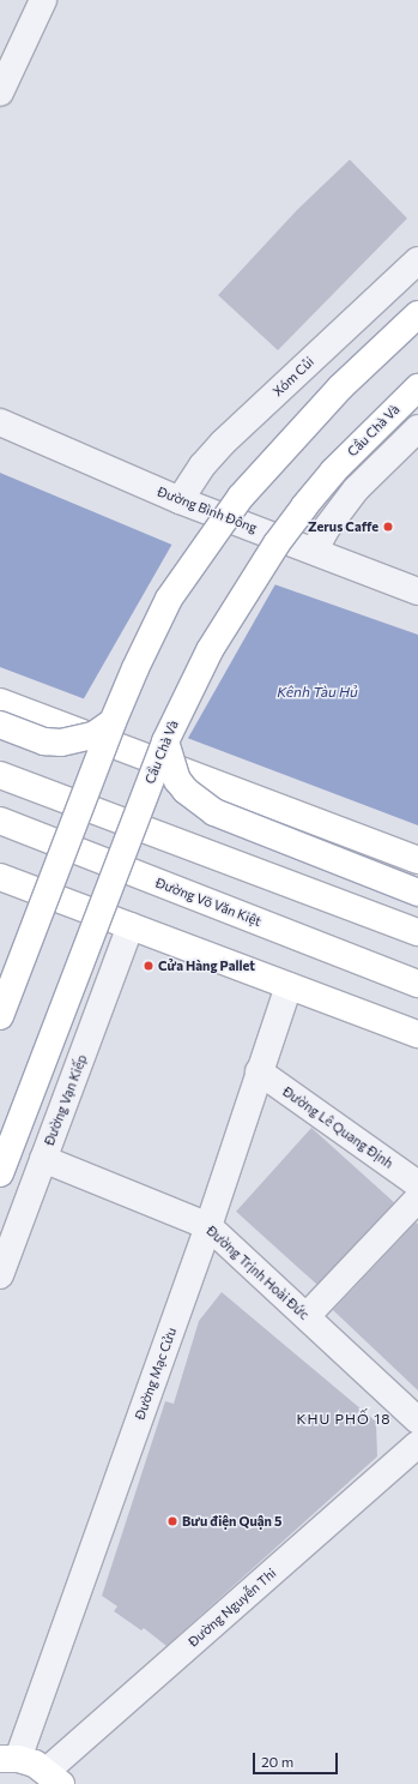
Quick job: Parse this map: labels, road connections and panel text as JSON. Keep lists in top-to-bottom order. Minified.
{"streets":{"main road":["Cầu Chà Và","Đường Võ Văn Kiệt"],"street":["Xóm Củi","Đường Bình Đông","Đường Vạn Kiếp","Đường Lê Quang Định","Đường Trịnh Hoài Đức","Đường Mạc Cửu","Đường Nguyễn Thi"]},"crossings":[["Xóm Củi","Đường Bình Đông"],["Đường Vạn Kiếp","Đường Trịnh Hoài Đức"],["Đường Lê Quang Định","Đường Mạc Cửu"],["Đường Trịnh Hoài Đức","Đường Mạc Cửu"]],"districts":["KHU PHỐ 18"],"water":["Kênh Tàu Hủ"],"places":["Zerus Caffe","Cửa Hàng Pallet","Bưu điện Quận 5"],"scale_bar":"20 m"}
